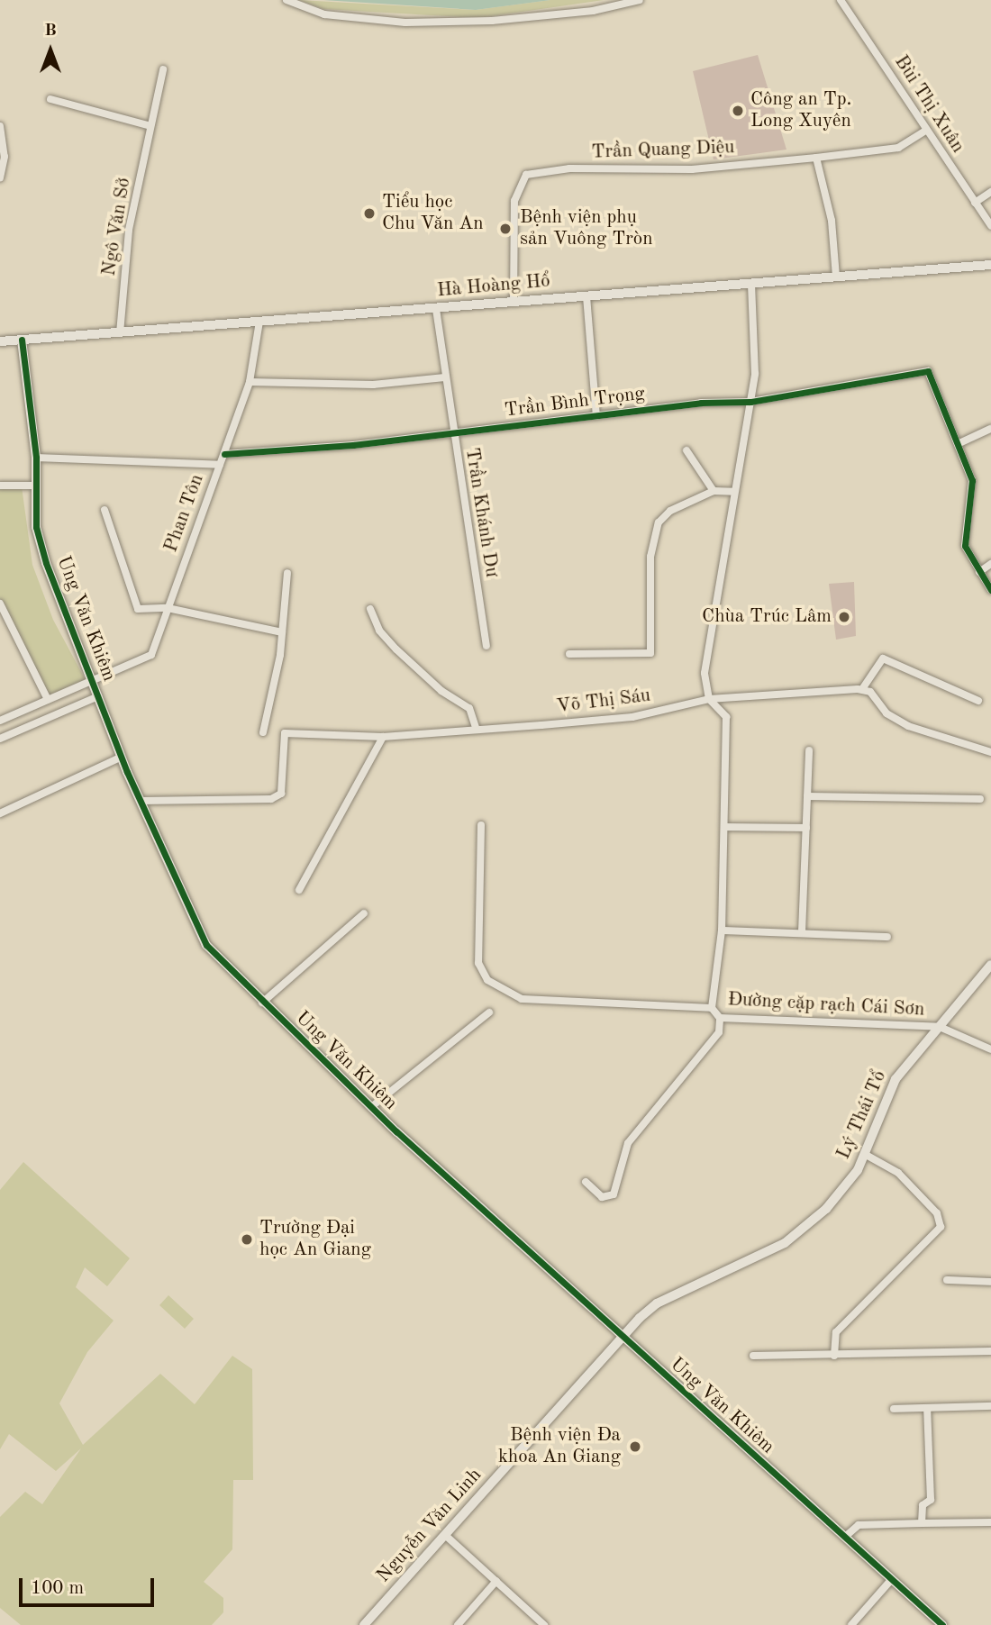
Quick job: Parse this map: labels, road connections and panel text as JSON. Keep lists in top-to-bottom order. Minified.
{"streets":{"main road":["Hà Hoàng Hổ"],"street":["Bùi Thị Xuân","Trần Quang Diệu","Ngô Văn Sở","Trần Bình Trọng","Trần Khánh Dư","Phan Tôn","Ung Văn Khiêm","Võ Thị Sáu","Đường cặp rạch Cái Sơn","Lý Thái Tổ","Nguyễn Văn Linh"]},"crossings":[["Bùi Thị Xuân","Trần Quang Diệu"],["Trần Quang Diệu","Hà Hoàng Hổ"],["Ngô Văn Sở","Hà Hoàng Hổ"],["Hà Hoàng Hổ","Trần Khánh Dư"],["Hà Hoàng Hổ","Phan Tôn"],["Hà Hoàng Hổ","Ung Văn Khiêm"],["Trần Bình Trọng","Trần Khánh Dư"],["Trần Bình Trọng","Phan Tôn"],["Phan Tôn","Ung Văn Khiêm"],["Ung Văn Khiêm","Võ Thị Sáu"],["Ung Văn Khiêm","Lý Thái Tổ"],["Ung Văn Khiêm","Nguyễn Văn Linh"],["Võ Thị Sáu","Đường cặp rạch Cái Sơn"],["Đường cặp rạch Cái Sơn","Lý Thái Tổ"],["Lý Thái Tổ","Nguyễn Văn Linh"]],"places":["Công an Tp. Long Xuyên","Tiểu học Chu Văn An","Bệnh viện phụ sản Vuông Tròn","Chùa Trúc Lâm","Trường Đại học An Giang","Bệnh viện Đa khoa An Giang"],"scale_bar":"100 m","north":"top"}
